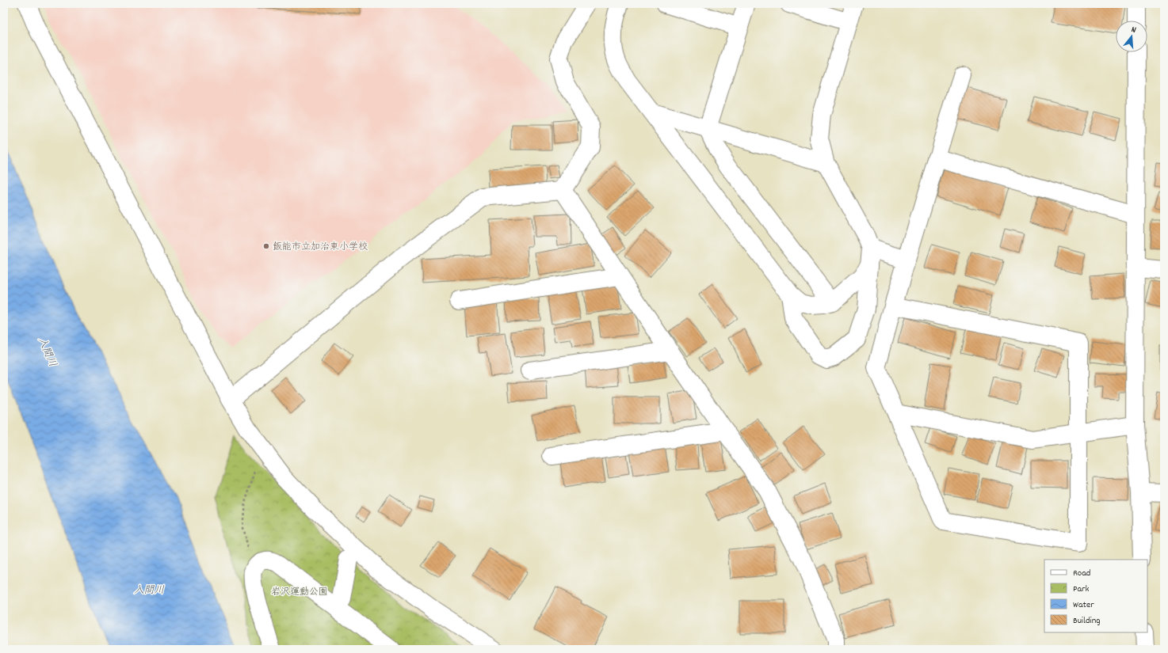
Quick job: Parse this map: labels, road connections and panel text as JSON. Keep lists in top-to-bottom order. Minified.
{"water":["入間川"],"parks":["岩沢運動公園"],"places":["飯能市立加治東小学校"],"legend":["Road","Park","Water","Building"],"north":"top"}
